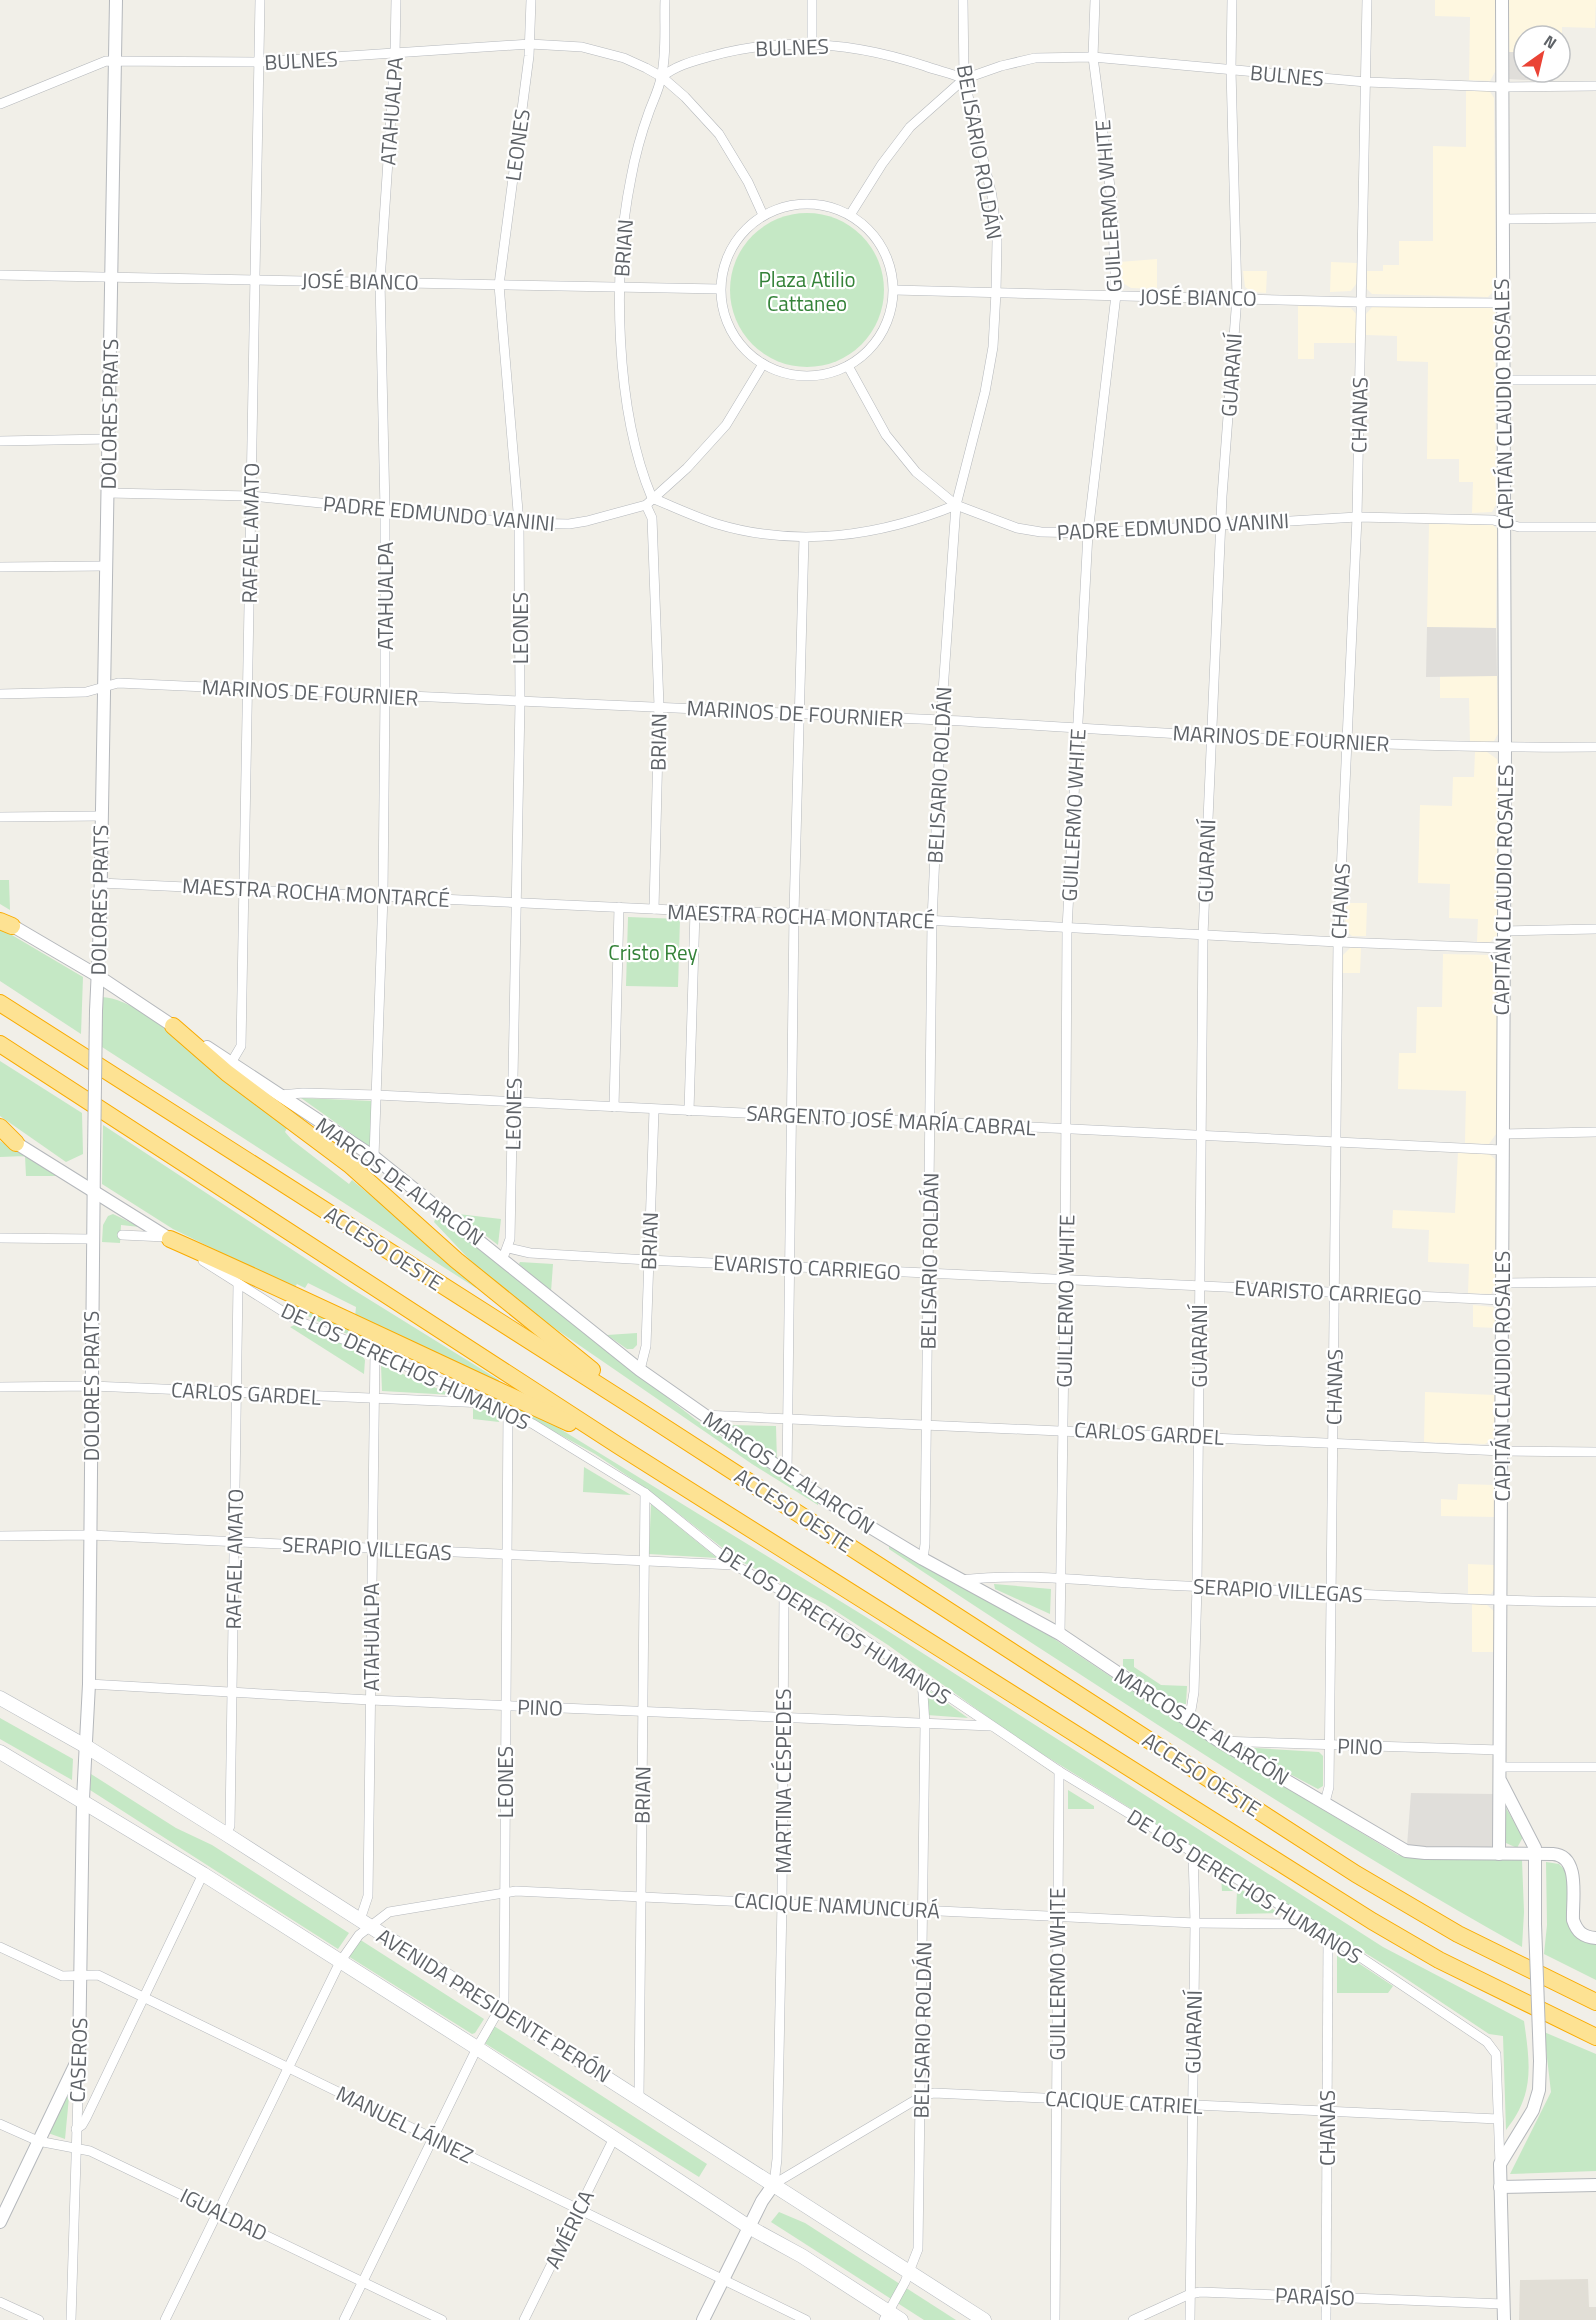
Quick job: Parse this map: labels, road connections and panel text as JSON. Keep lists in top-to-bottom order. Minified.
{"streets":{"highway":["ACCESO OESTE"],"main road":["AVENIDA PRESIDENTE PERÓN"],"street":["BULNES","ATAHUALPA","LEONES","BELISARIO ROLDÁN","GUILLERMO WHITE","BRIAN","JOSÉ BIANCO","GUARANÍ","CAPITÁN CLAUDIO ROSALES","DOLORES PRATS","CHANAS","PADRE EDMUNDO VANINI","RAFAEL AMATO","MARINOS DE FOURNIER","MAESTRA ROCHA MONTARCÉ","SARGENTO JOSÉ MARÍA CABRAL","MARCOS DE ALARCÓN","EVARISTO CARRIEGO","DE LOS DERECHOS HUMANOS","CARLOS GARDEL","SERAPIO VILLEGAS","PINO","MARTINA CÉSPEDES","CACIQUE NAMUNCURÁ","CASEROS","CACIQUE CATRIEL","MANUEL LÁINEZ","IGUALDAD","AMÉRICA","PARAÍSO"]},"crossings":[["BULNES","ATAHUALPA"],["BULNES","LEONES"],["BULNES","BELISARIO ROLDÁN"],["BULNES","GUILLERMO WHITE"],["BULNES","BRIAN"],["BULNES","GUARANÍ"],["BULNES","CAPITÁN CLAUDIO ROSALES"],["BULNES","DOLORES PRATS"],["BULNES","CHANAS"],["BULNES","RAFAEL AMATO"],["ATAHUALPA","JOSÉ BIANCO"],["ATAHUALPA","PADRE EDMUNDO VANINI"],["ATAHUALPA","MARINOS DE FOURNIER"],["ATAHUALPA","MAESTRA ROCHA MONTARCÉ"],["ATAHUALPA","SARGENTO JOSÉ MARÍA CABRAL"],["ATAHUALPA","MARCOS DE ALARCÓN"],["ATAHUALPA","DE LOS DERECHOS HUMANOS"],["ATAHUALPA","CARLOS GARDEL"],["ATAHUALPA","SERAPIO VILLEGAS"],["ATAHUALPA","PINO"],["ATAHUALPA","CACIQUE NAMUNCURÁ"],["ATAHUALPA","AVENIDA PRESIDENTE PERÓN"],["LEONES","JOSÉ BIANCO"],["LEONES","PADRE EDMUNDO VANINI"],["LEONES","MARINOS DE FOURNIER"],["LEONES","MAESTRA ROCHA MONTARCÉ"],["LEONES","SARGENTO JOSÉ MARÍA CABRAL"],["LEONES","MARCOS DE ALARCÓN"],["LEONES","EVARISTO CARRIEGO"],["LEONES","DE LOS DERECHOS HUMANOS"],["LEONES","SERAPIO VILLEGAS"],["LEONES","PINO"],["LEONES","CACIQUE NAMUNCURÁ"],["LEONES","AVENIDA PRESIDENTE PERÓN"],["BELISARIO ROLDÁN","JOSÉ BIANCO"],["BELISARIO ROLDÁN","PADRE EDMUNDO VANINI"],["BELISARIO ROLDÁN","MARINOS DE FOURNIER"],["BELISARIO ROLDÁN","MAESTRA ROCHA MONTARCÉ"],["BELISARIO ROLDÁN","SARGENTO JOSÉ MARÍA CABRAL"],["BELISARIO ROLDÁN","MARCOS DE ALARCÓN"],["BELISARIO ROLDÁN","EVARISTO CARRIEGO"],["BELISARIO ROLDÁN","DE LOS DERECHOS HUMANOS"],["BELISARIO ROLDÁN","CARLOS GARDEL"],["BELISARIO ROLDÁN","PINO"],["BELISARIO ROLDÁN","CACIQUE NAMUNCURÁ"],["BELISARIO ROLDÁN","AVENIDA PRESIDENTE PERÓN"],["BELISARIO ROLDÁN","CACIQUE CATRIEL"],["GUILLERMO WHITE","JOSÉ BIANCO"],["GUILLERMO WHITE","PADRE EDMUNDO VANINI"],["GUILLERMO WHITE","MARINOS DE FOURNIER"],["GUILLERMO WHITE","MAESTRA ROCHA MONTARCÉ"],["GUILLERMO WHITE","SARGENTO JOSÉ MARÍA CABRAL"],["GUILLERMO WHITE","MARCOS DE ALARCÓN"],["GUILLERMO WHITE","EVARISTO CARRIEGO"],["GUILLERMO WHITE","DE LOS DERECHOS HUMANOS"],["GUILLERMO WHITE","CARLOS GARDEL"],["GUILLERMO WHITE","SERAPIO VILLEGAS"],["GUILLERMO WHITE","CACIQUE NAMUNCURÁ"],["GUILLERMO WHITE","CACIQUE CATRIEL"],["BRIAN","JOSÉ BIANCO"],["BRIAN","PADRE EDMUNDO VANINI"],["BRIAN","MARINOS DE FOURNIER"],["BRIAN","MAESTRA ROCHA MONTARCÉ"],["BRIAN","SARGENTO JOSÉ MARÍA CABRAL"],["BRIAN","MARCOS DE ALARCÓN"],["BRIAN","EVARISTO CARRIEGO"],["BRIAN","DE LOS DERECHOS HUMANOS"],["BRIAN","SERAPIO VILLEGAS"],["BRIAN","PINO"],["BRIAN","CACIQUE NAMUNCURÁ"],["BRIAN","AVENIDA PRESIDENTE PERÓN"],["JOSÉ BIANCO","GUARANÍ"],["JOSÉ BIANCO","CAPITÁN CLAUDIO ROSALES"],["JOSÉ BIANCO","DOLORES PRATS"],["JOSÉ BIANCO","CHANAS"],["JOSÉ BIANCO","PADRE EDMUNDO VANINI"],["JOSÉ BIANCO","RAFAEL AMATO"],["GUARANÍ","PADRE EDMUNDO VANINI"],["GUARANÍ","MARINOS DE FOURNIER"],["GUARANÍ","MAESTRA ROCHA MONTARCÉ"],["GUARANÍ","SARGENTO JOSÉ MARÍA CABRAL"],["GUARANÍ","MARCOS DE ALARCÓN"],["GUARANÍ","EVARISTO CARRIEGO"],["GUARANÍ","DE LOS DERECHOS HUMANOS"],["GUARANÍ","CARLOS GARDEL"],["GUARANÍ","SERAPIO VILLEGAS"],["GUARANÍ","CACIQUE NAMUNCURÁ"],["GUARANÍ","CACIQUE CATRIEL"],["GUARANÍ","PARAÍSO"],["CAPITÁN CLAUDIO ROSALES","PADRE EDMUNDO VANINI"],["CAPITÁN CLAUDIO ROSALES","MARINOS DE FOURNIER"],["CAPITÁN CLAUDIO ROSALES","MAESTRA ROCHA MONTARCÉ"],["CAPITÁN CLAUDIO ROSALES","SARGENTO JOSÉ MARÍA CABRAL"],["CAPITÁN CLAUDIO ROSALES","MARCOS DE ALARCÓN"],["CAPITÁN CLAUDIO ROSALES","EVARISTO CARRIEGO"],["CAPITÁN CLAUDIO ROSALES","CARLOS GARDEL"],["CAPITÁN CLAUDIO ROSALES","SERAPIO VILLEGAS"],["CAPITÁN CLAUDIO ROSALES","PINO"],["DOLORES PRATS","PADRE EDMUNDO VANINI"],["DOLORES PRATS","MARINOS DE FOURNIER"],["DOLORES PRATS","MAESTRA ROCHA MONTARCÉ"],["DOLORES PRATS","MARCOS DE ALARCÓN"],["DOLORES PRATS","DE LOS DERECHOS HUMANOS"],["DOLORES PRATS","CARLOS GARDEL"],["DOLORES PRATS","SERAPIO VILLEGAS"],["DOLORES PRATS","PINO"],["DOLORES PRATS","AVENIDA PRESIDENTE PERÓN"],["DOLORES PRATS","CASEROS"],["CHANAS","PADRE EDMUNDO VANINI"],["CHANAS","MARINOS DE FOURNIER"],["CHANAS","MAESTRA ROCHA MONTARCÉ"],["CHANAS","SARGENTO JOSÉ MARÍA CABRAL"],["CHANAS","MARCOS DE ALARCÓN"],["CHANAS","EVARISTO CARRIEGO"],["CHANAS","DE LOS DERECHOS HUMANOS"],["CHANAS","CARLOS GARDEL"],["CHANAS","SERAPIO VILLEGAS"],["CHANAS","PINO"],["CHANAS","CACIQUE CATRIEL"],["CHANAS","PARAÍSO"],["PADRE EDMUNDO VANINI","RAFAEL AMATO"],["RAFAEL AMATO","MARINOS DE FOURNIER"],["RAFAEL AMATO","MAESTRA ROCHA MONTARCÉ"],["RAFAEL AMATO","MARCOS DE ALARCÓN"],["RAFAEL AMATO","DE LOS DERECHOS HUMANOS"],["RAFAEL AMATO","CARLOS GARDEL"],["RAFAEL AMATO","SERAPIO VILLEGAS"],["RAFAEL AMATO","PINO"],["RAFAEL AMATO","AVENIDA PRESIDENTE PERÓN"],["SARGENTO JOSÉ MARÍA CABRAL","MARCOS DE ALARCÓN"],["MARCOS DE ALARCÓN","EVARISTO CARRIEGO"],["MARCOS DE ALARCÓN","CARLOS GARDEL"],["MARCOS DE ALARCÓN","SERAPIO VILLEGAS"],["MARCOS DE ALARCÓN","PINO"],["DE LOS DERECHOS HUMANOS","CARLOS GARDEL"],["DE LOS DERECHOS HUMANOS","SERAPIO VILLEGAS"],["DE LOS DERECHOS HUMANOS","PINO"],["DE LOS DERECHOS HUMANOS","MARTINA CÉSPEDES"],["DE LOS DERECHOS HUMANOS","CACIQUE NAMUNCURÁ"],["DE LOS DERECHOS HUMANOS","CACIQUE CATRIEL"],["PINO","MARTINA CÉSPEDES"],["MARTINA CÉSPEDES","CACIQUE NAMUNCURÁ"],["MARTINA CÉSPEDES","AVENIDA PRESIDENTE PERÓN"],["MARTINA CÉSPEDES","CACIQUE CATRIEL"],["CACIQUE NAMUNCURÁ","AVENIDA PRESIDENTE PERÓN"],["AVENIDA PRESIDENTE PERÓN","CACIQUE CATRIEL"],["CASEROS","MANUEL LÁINEZ"],["CASEROS","IGUALDAD"],["MANUEL LÁINEZ","AMÉRICA"]],"parks":["Plaza Atilio Cattaneo","Cristo Rey"],"north":"top right"}
